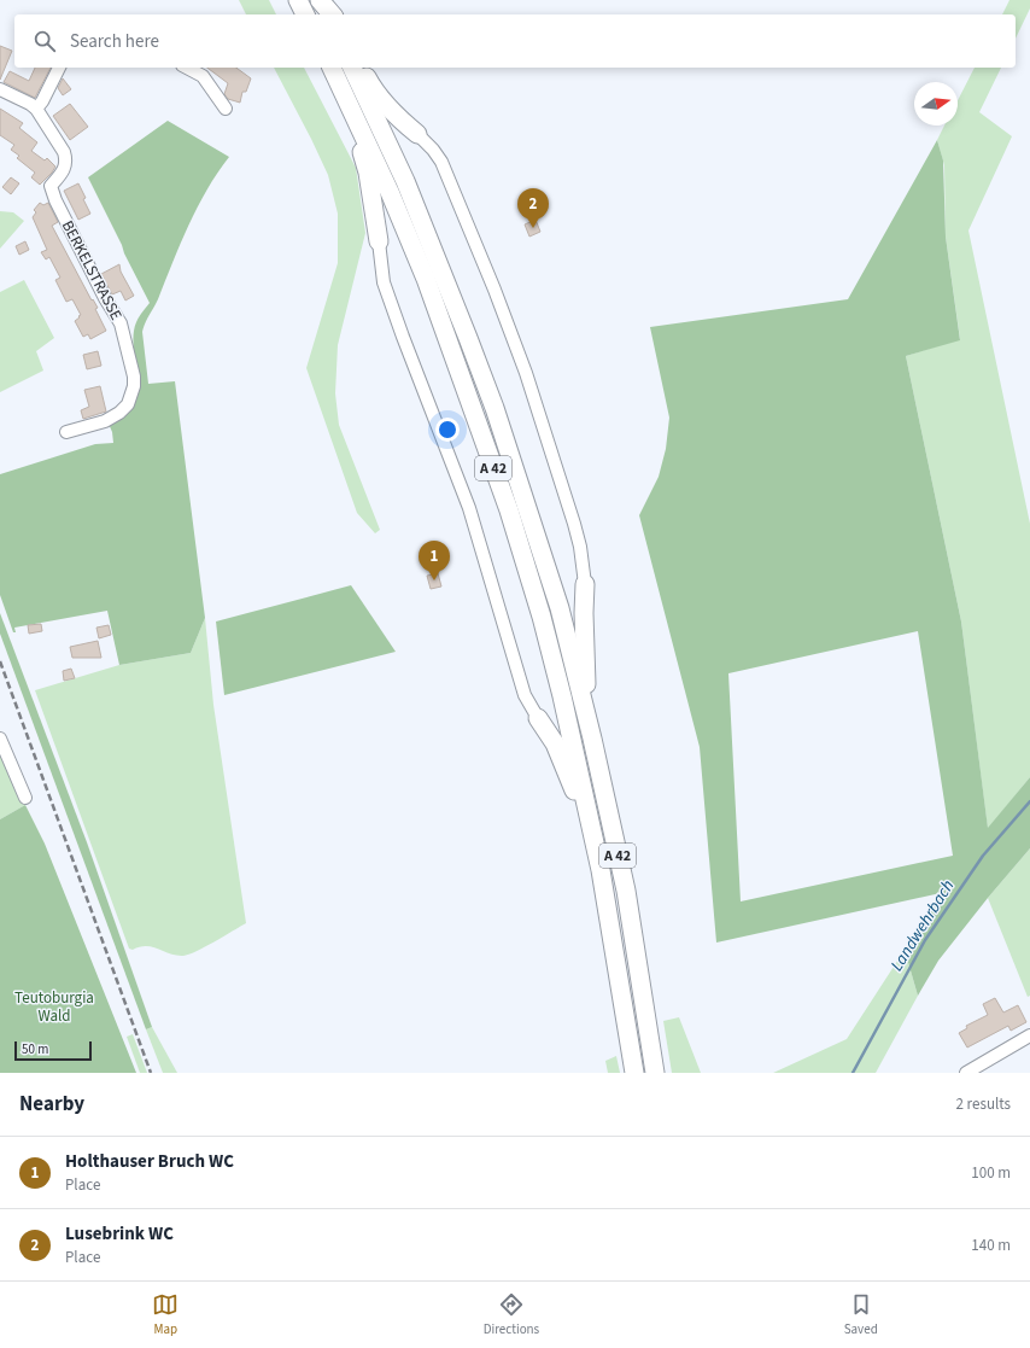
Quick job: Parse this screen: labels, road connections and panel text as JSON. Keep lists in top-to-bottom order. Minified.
{"streets":{"highway":["A 42"],"street":["BERKELSTRASSE"]},"water":["Landwehrbach"],"parks":["Teutoburgia Wald"],"scale_bar":"50 m","north":"right","page":{"search":"Search here","pins":["2","1"],"scale":"50 m","heading":["Nearby","2 results"],"list":[{"mark":"1","name":"Holthauser Bruch WC","note":"Place","value":"100 m"},{"mark":"2","name":"Lusebrink WC","note":"Place","value":"140 m"}],"nav":["Map","Directions","Saved"]}}
